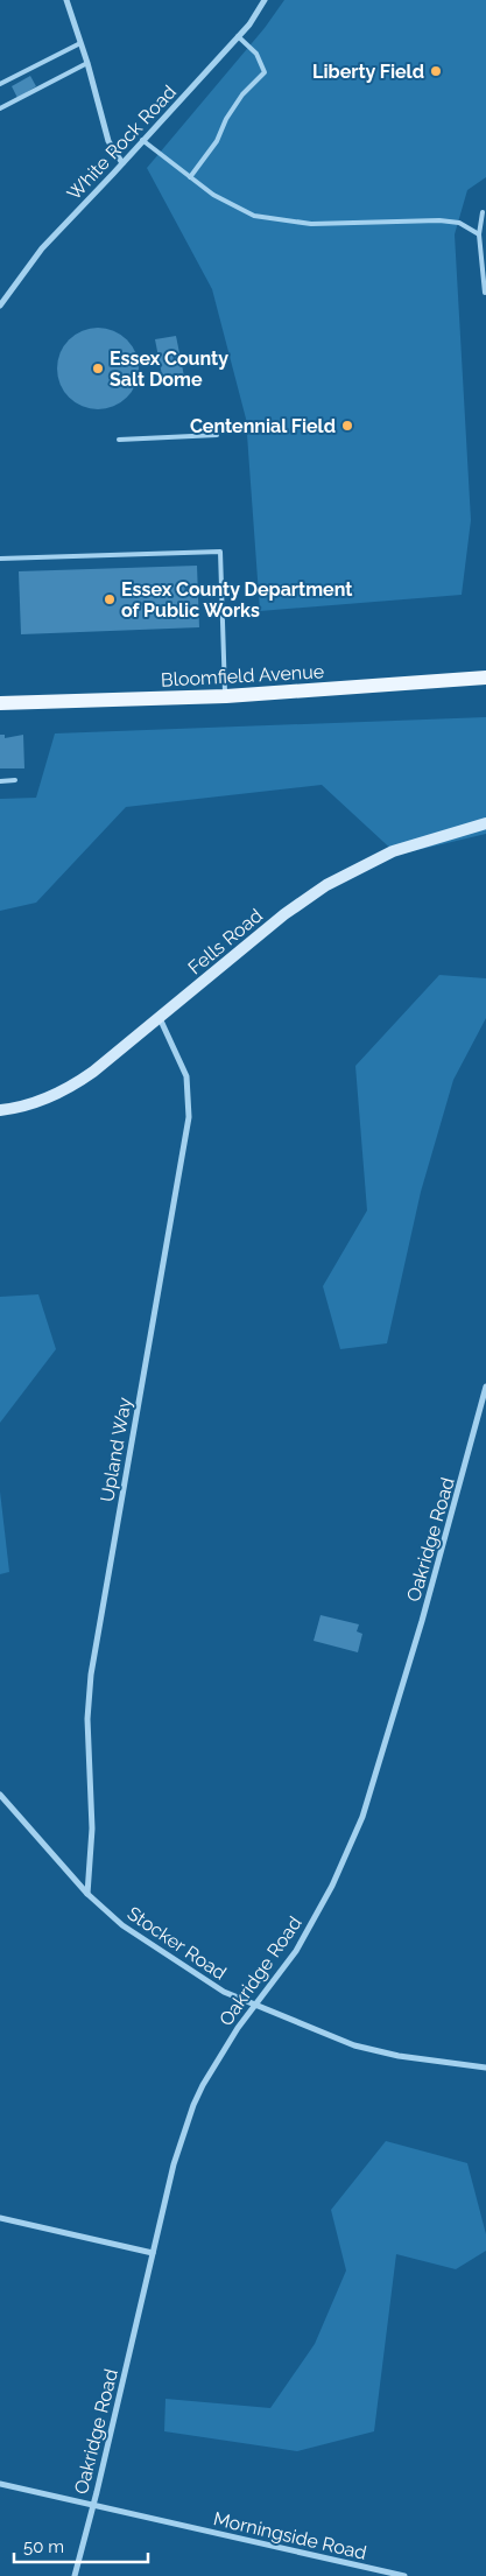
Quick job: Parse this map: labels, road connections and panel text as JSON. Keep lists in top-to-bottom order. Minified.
{"streets":{"main road":["Bloomfield Avenue"],"street":["White Rock Road","Fells Road","Upland Way","Oakridge Road","Stocker Road","Morningside Road"]},"crossings":[["Fells Road","Upland Way"],["Upland Way","Stocker Road"],["Oakridge Road","Stocker Road"],["Oakridge Road","Morningside Road"]],"places":["Liberty Field","Essex County Salt Dome","Centennial Field","Essex County Department of Public Works"],"scale_bar":"50 m"}
